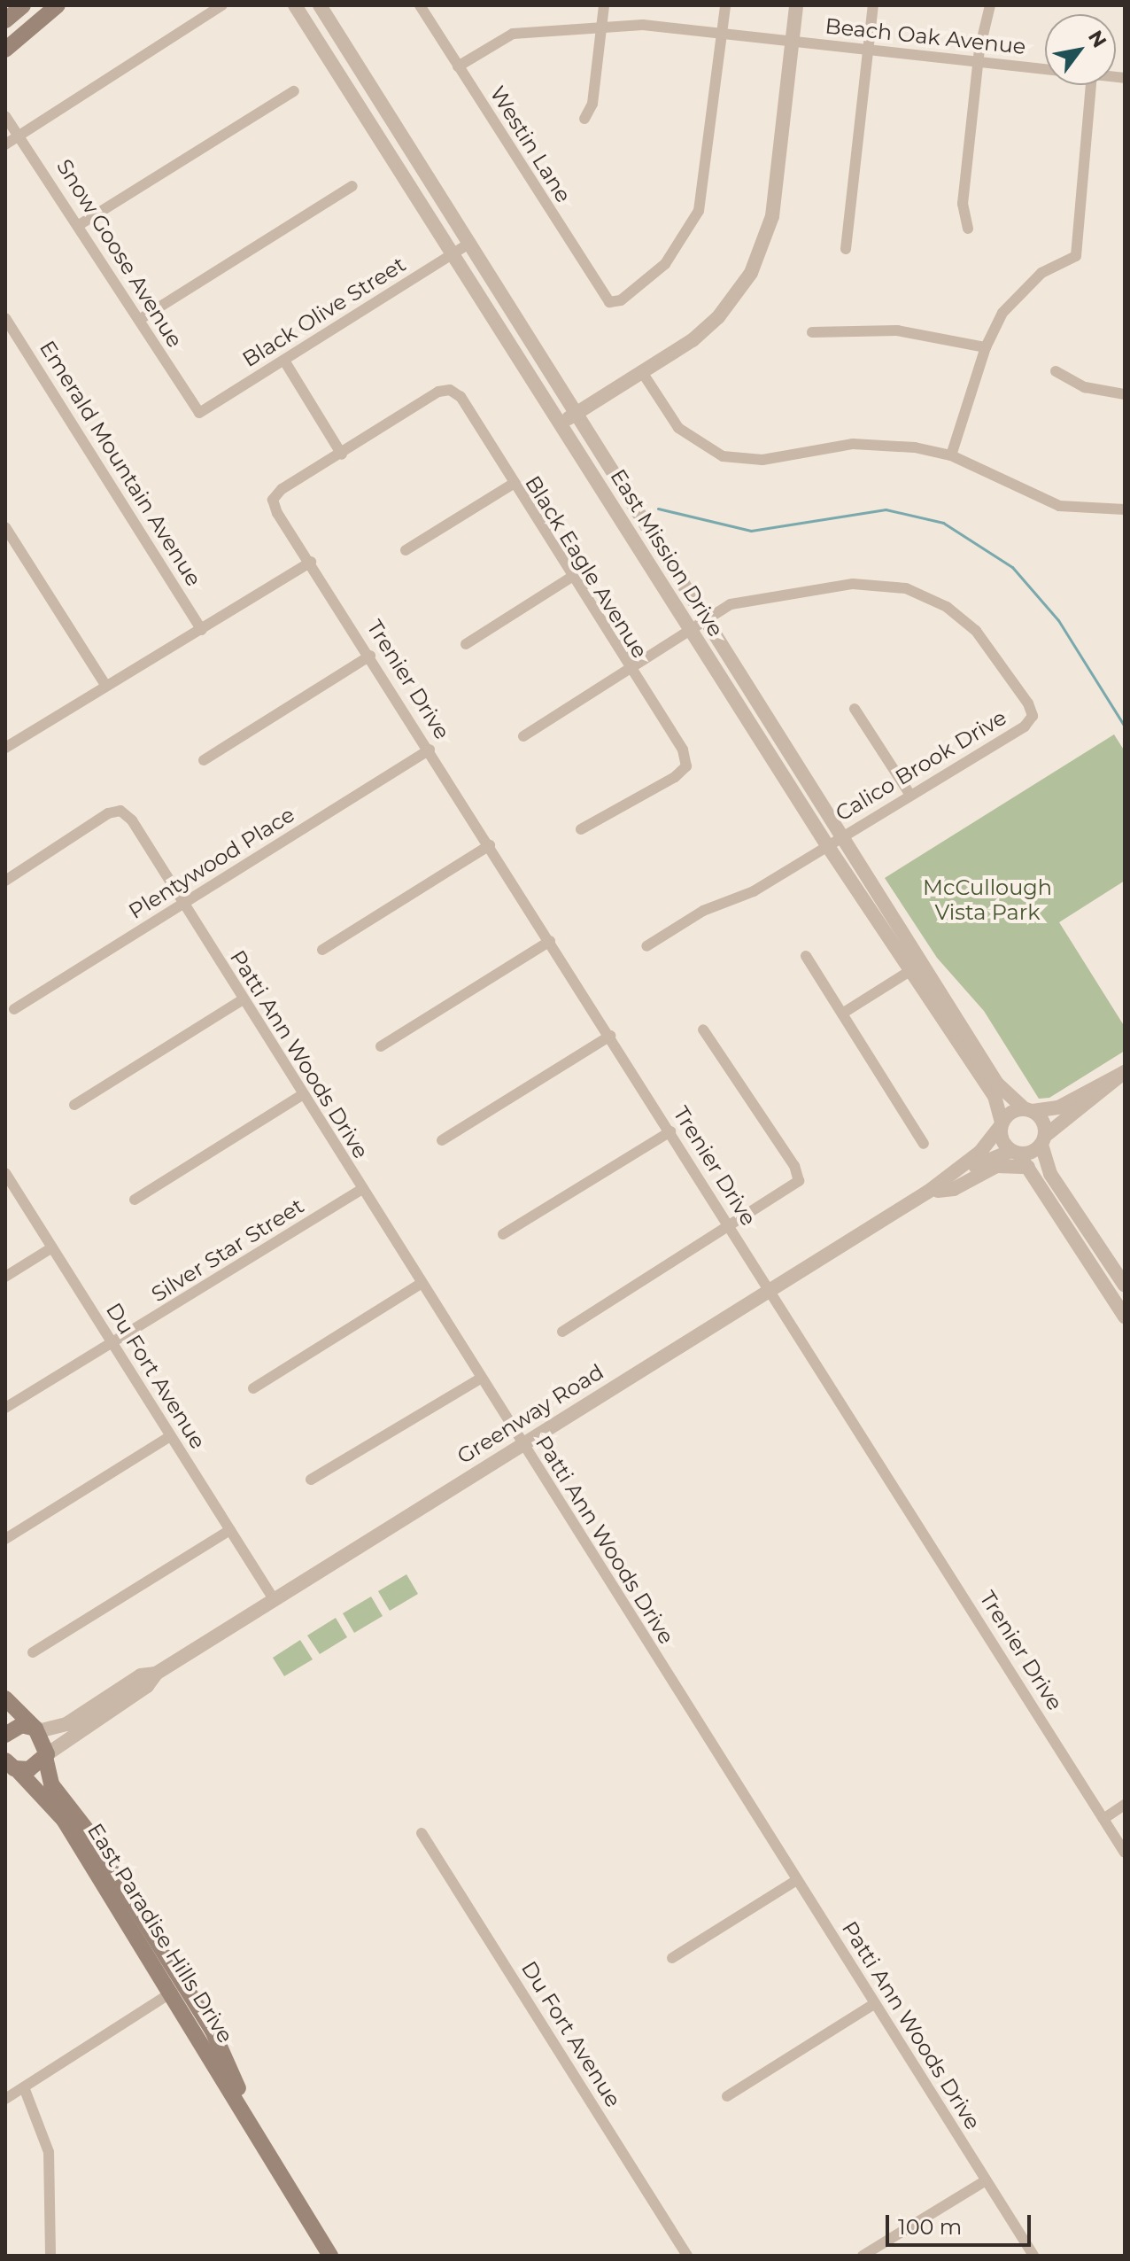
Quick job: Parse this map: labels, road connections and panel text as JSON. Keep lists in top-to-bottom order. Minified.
{"streets":{"main road":["East Paradise Hills Drive"],"street":["Beach Oak Avenue","Westin Lane","Snow Goose Avenue","Black Olive Street","Emerald Mountain Avenue","East Mission Drive","Black Eagle Avenue","Trenier Drive","Calico Brook Drive","Plentywood Place","Patti Ann Woods Drive","Silver Star Street","Du Fort Avenue","Greenway Road"]},"crossings":[["Beach Oak Avenue","Westin Lane"],["Snow Goose Avenue","Black Olive Street"],["Black Olive Street","East Mission Drive"],["East Mission Drive","Calico Brook Drive"],["East Mission Drive","Greenway Road"],["Black Eagle Avenue","Trenier Drive"],["Trenier Drive","Plentywood Place"],["Trenier Drive","Greenway Road"],["Plentywood Place","Patti Ann Woods Drive"],["Patti Ann Woods Drive","Silver Star Street"],["Patti Ann Woods Drive","Greenway Road"],["Silver Star Street","Du Fort Avenue"],["Du Fort Avenue","Greenway Road"],["Greenway Road","East Paradise Hills Drive"]],"parks":["McCullough Vista Park"],"scale_bar":"100 m","north":"top right"}
